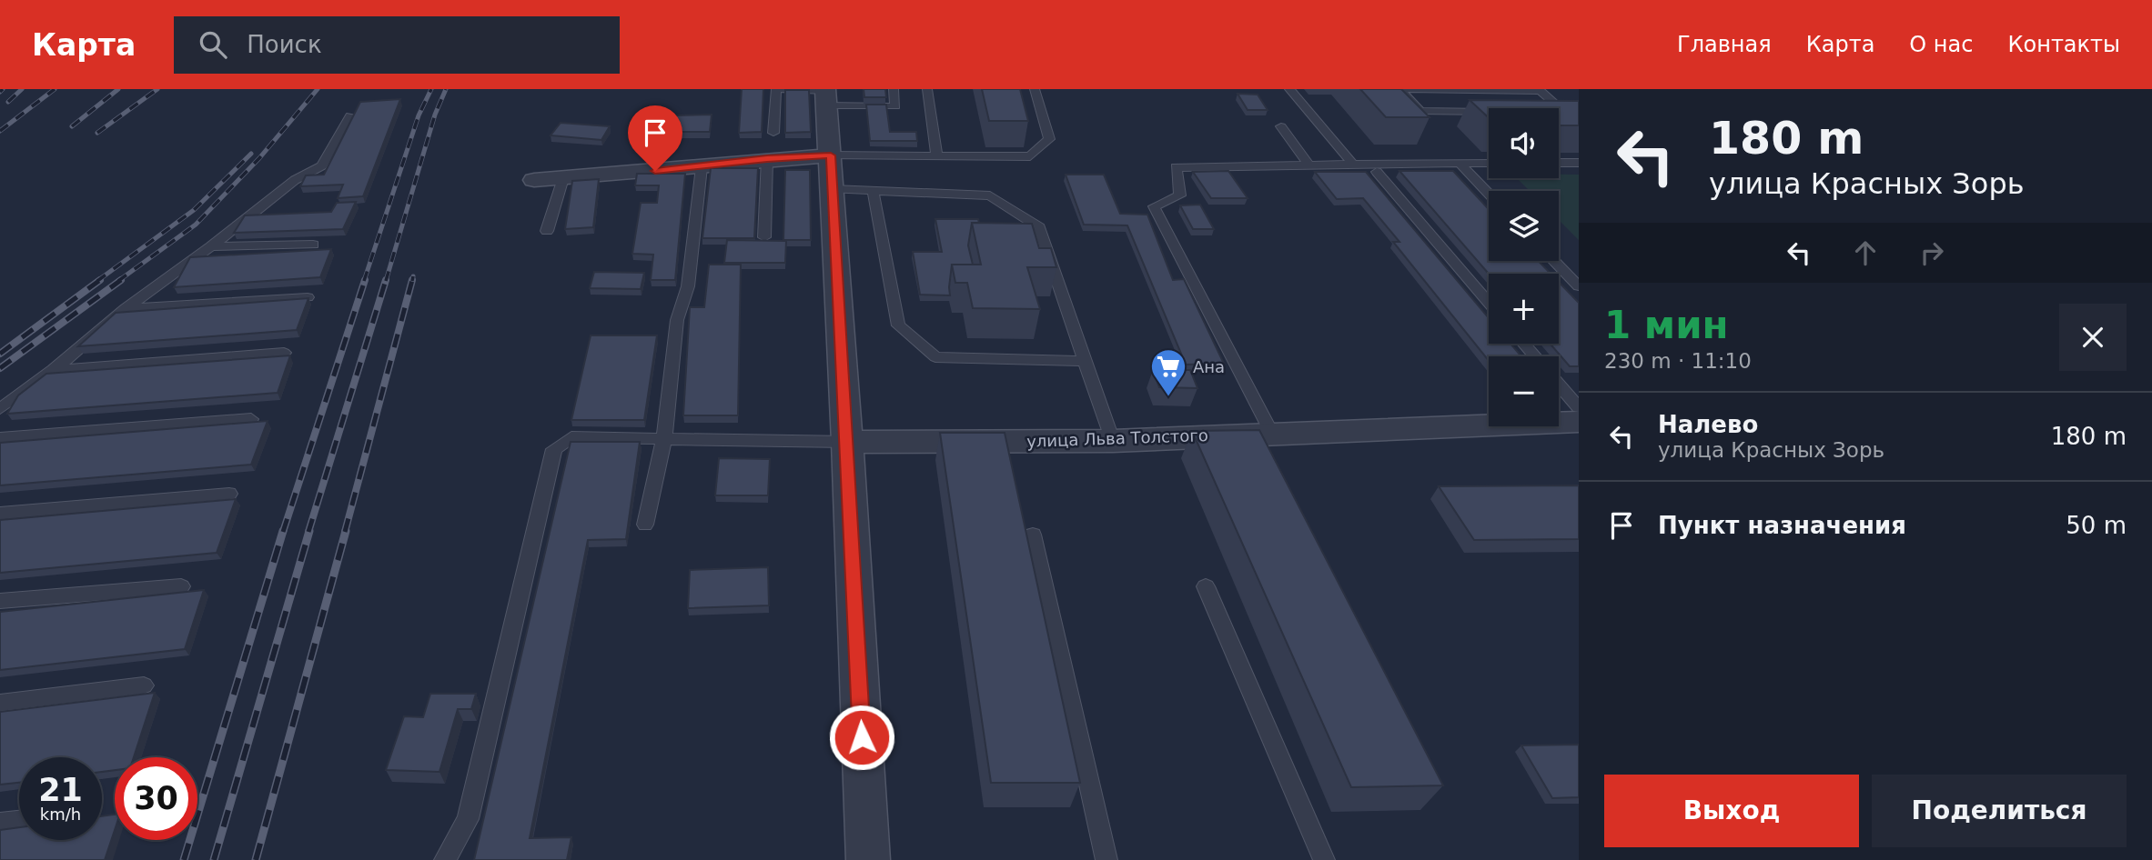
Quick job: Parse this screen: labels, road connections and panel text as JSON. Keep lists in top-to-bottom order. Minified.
{"streets":{"street":["улица Льва Толстого"]},"places":{"supermarket":["Ана"]},"page":{"header":"Карта","search":"Поиск","nav":["Главная","Карта","О нас","Контакты"],"turn":["180 m","улица Красных Зорь"],"map_buttons":["+","−"],"heading":["1 мин","230 m · 11:10"],"list":[{"name":"Налево","note":"улица Красных Зорь","value":"180 m"},{"name":"Пункт назначения","value":"50 m"}],"speed":"21 km/h","limit":"30","buttons":["Выход","Поделиться"]}}
